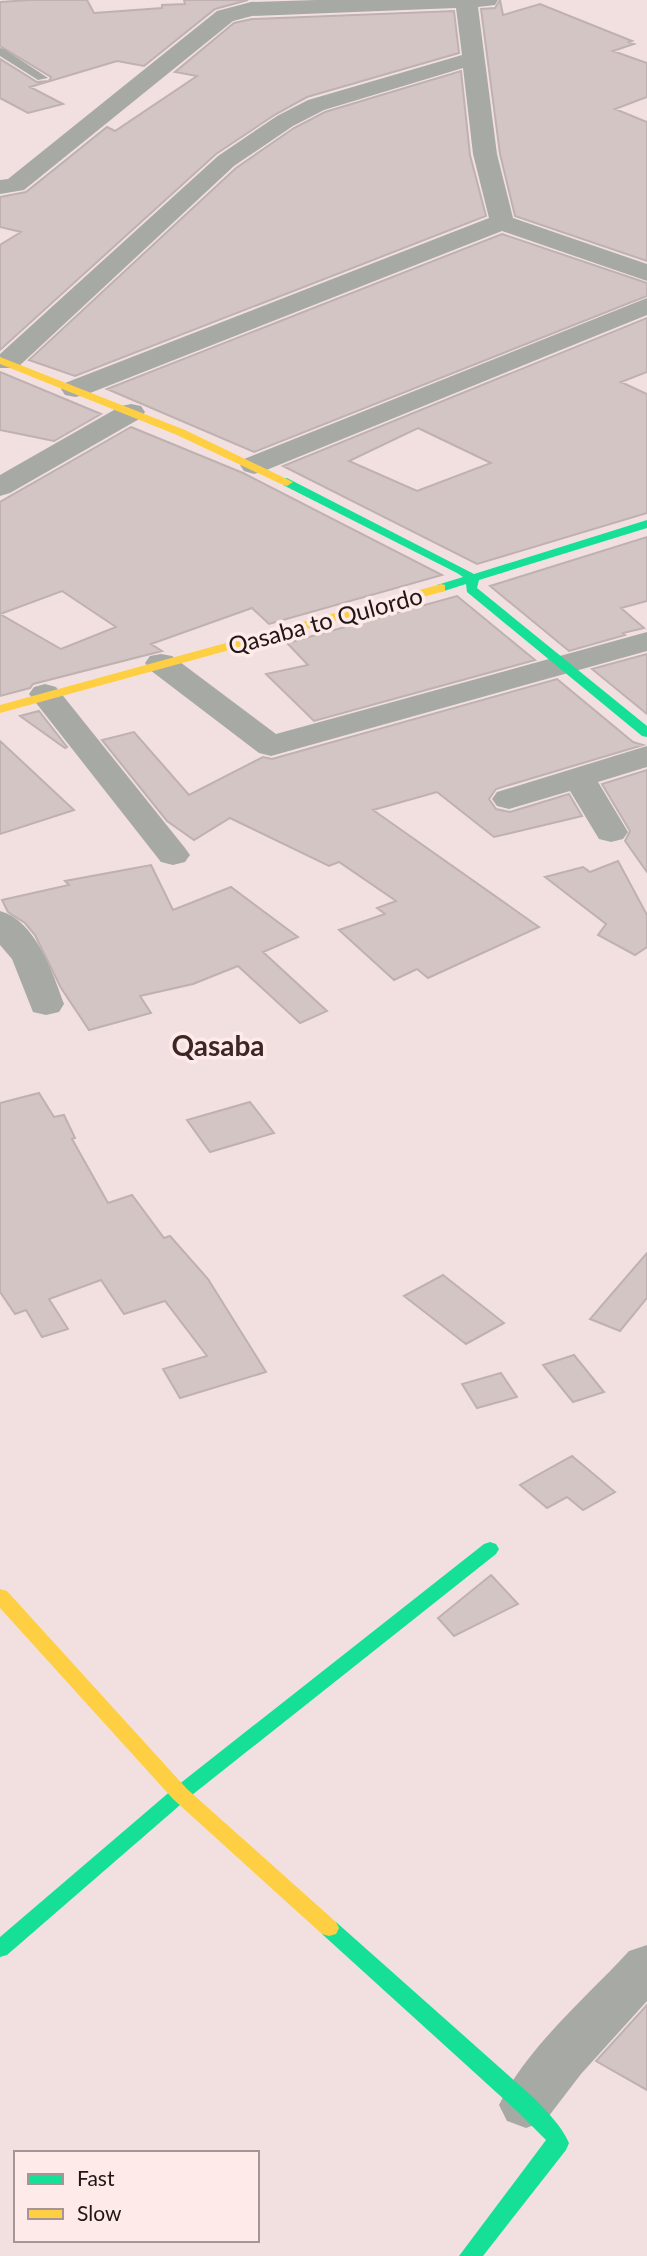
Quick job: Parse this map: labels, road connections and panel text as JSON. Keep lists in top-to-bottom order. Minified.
{"streets":{"street":["Qasaba to Qulordo"]},"districts":["Qasaba"],"legend":["Fast","Slow"]}
